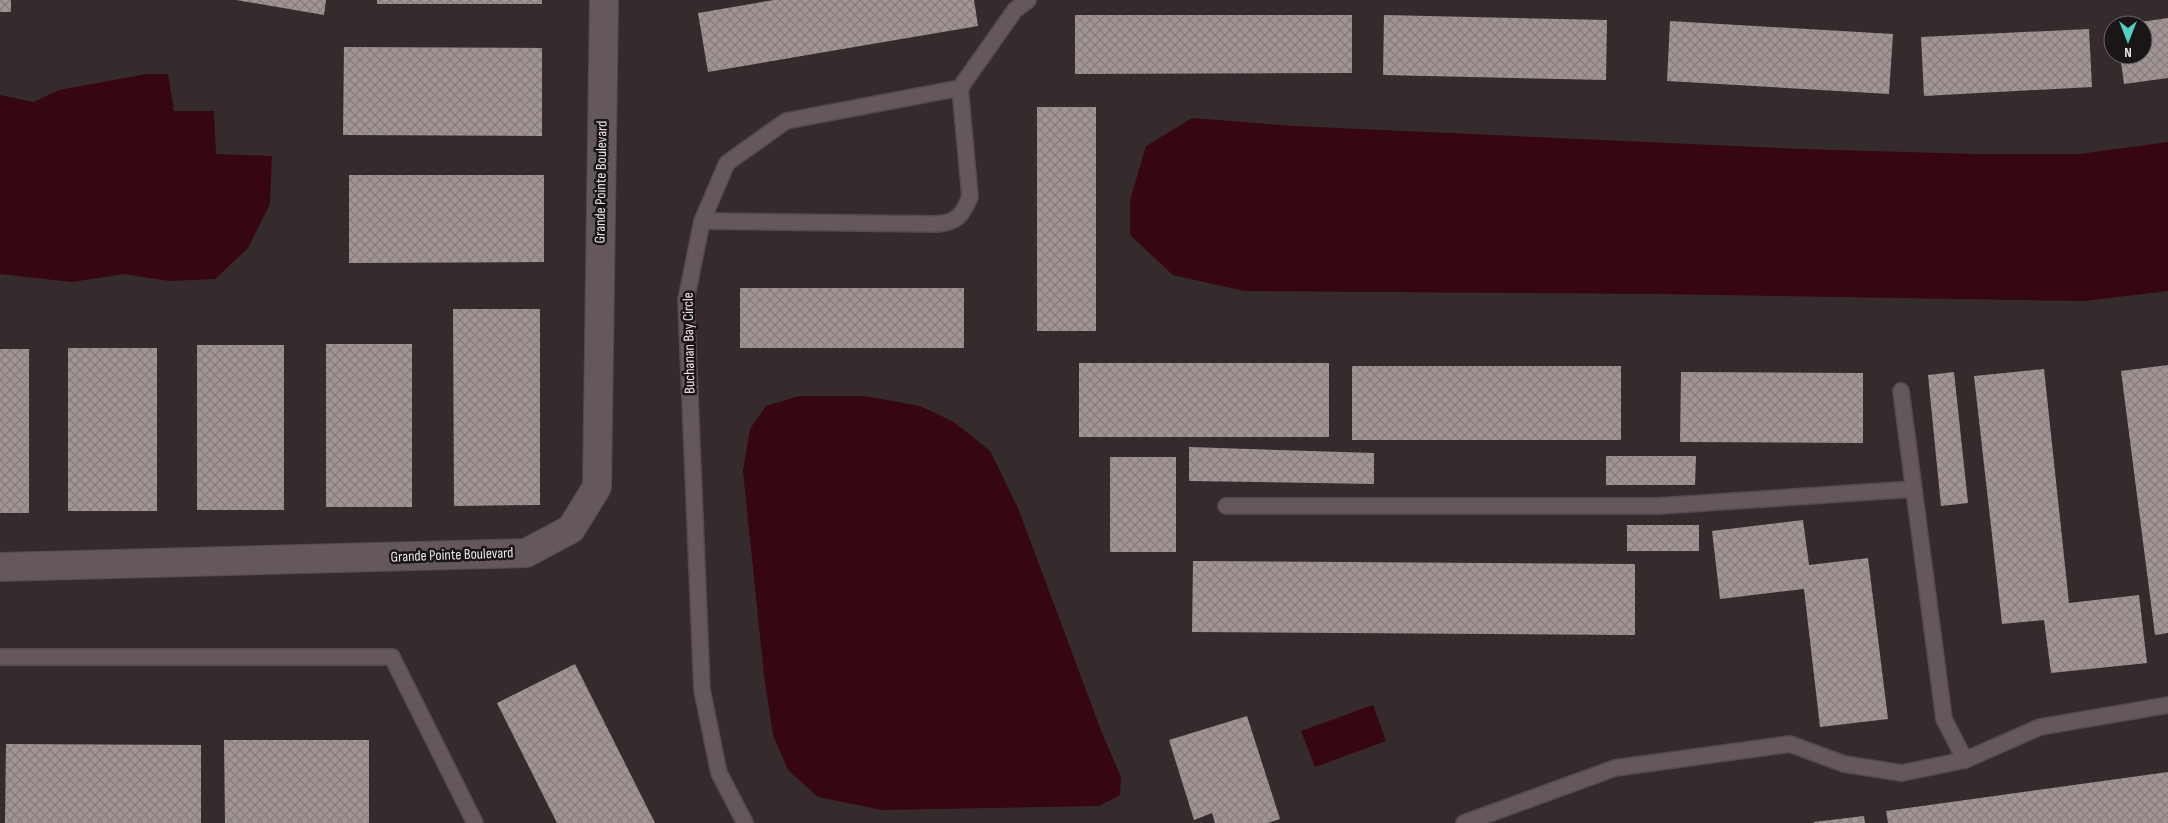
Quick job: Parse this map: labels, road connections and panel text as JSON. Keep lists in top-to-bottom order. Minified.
{"streets":{"street":["Grande Pointe Boulevard"],"lane":["Buchanan Bay Circle"]},"north":"bottom"}
